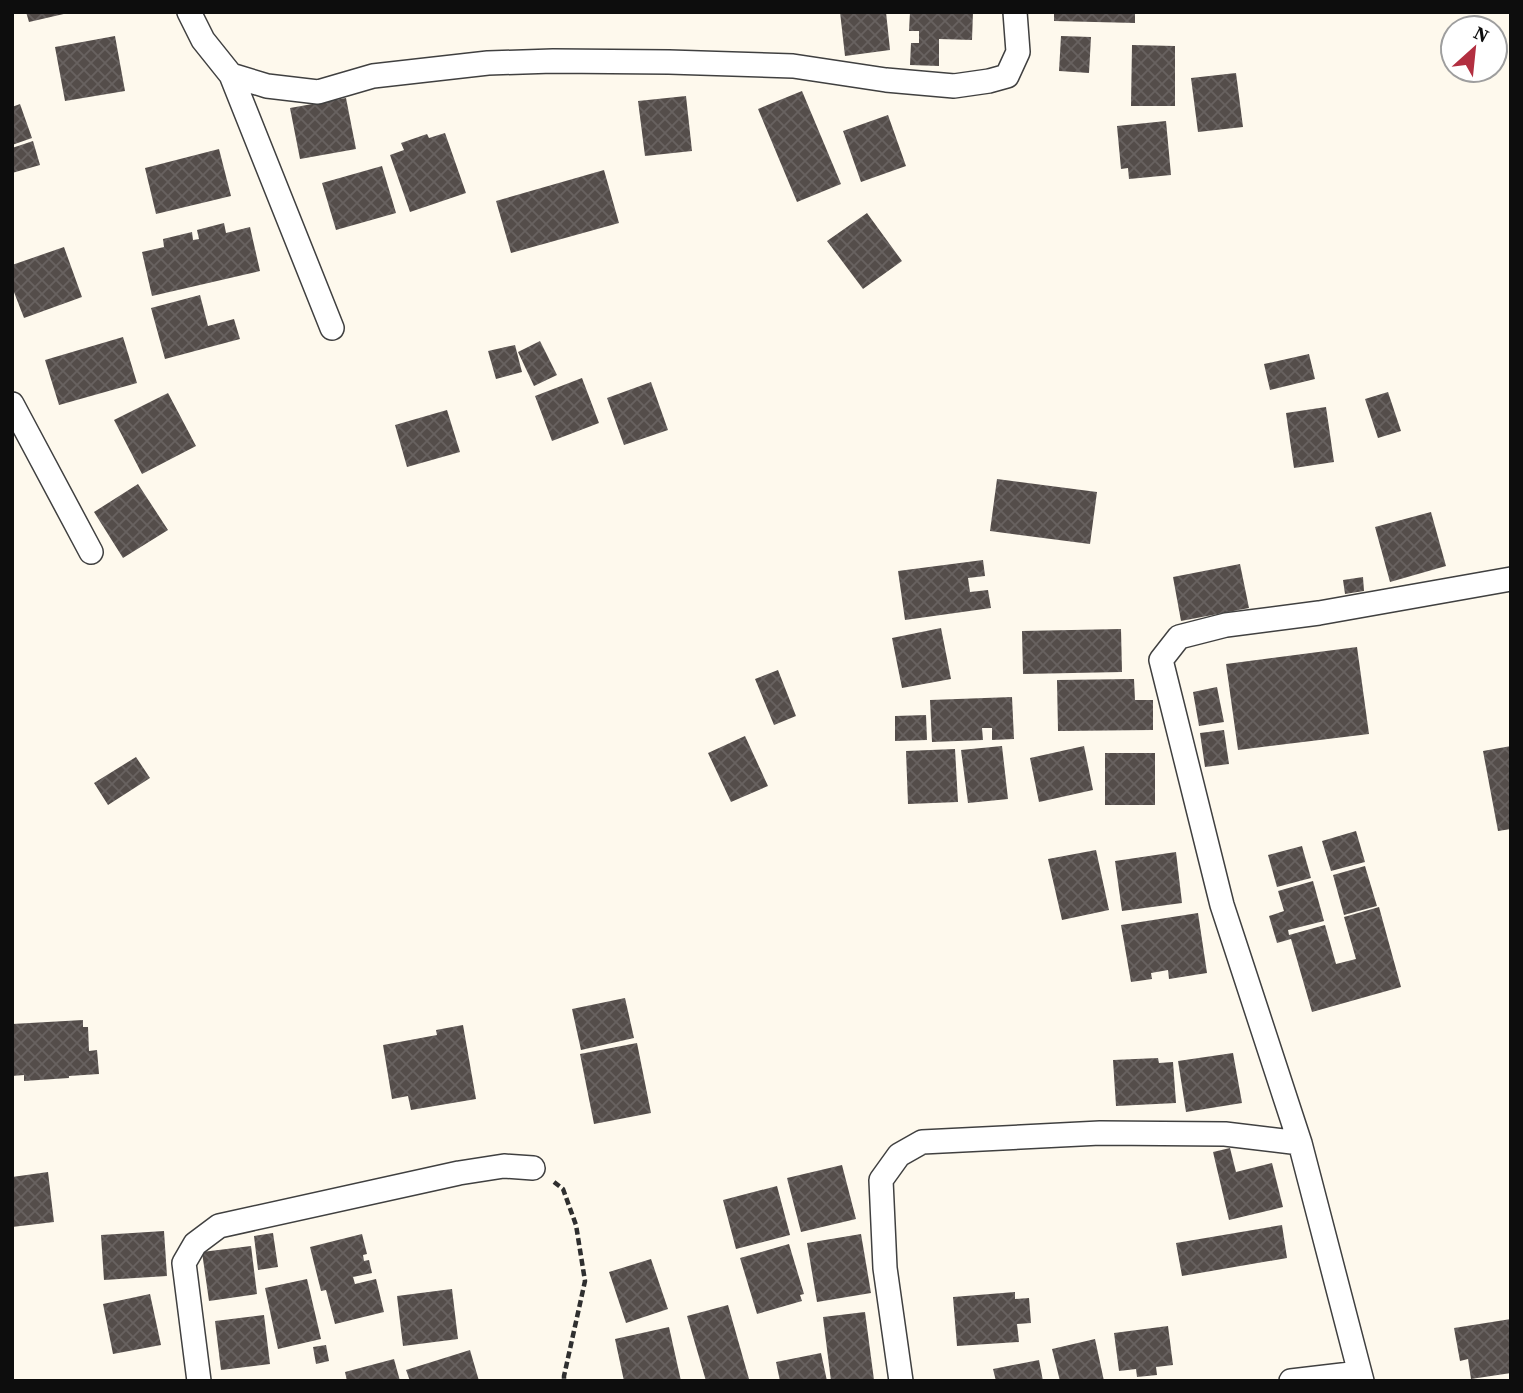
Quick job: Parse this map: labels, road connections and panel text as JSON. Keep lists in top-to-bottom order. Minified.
{"north":"top right"}
